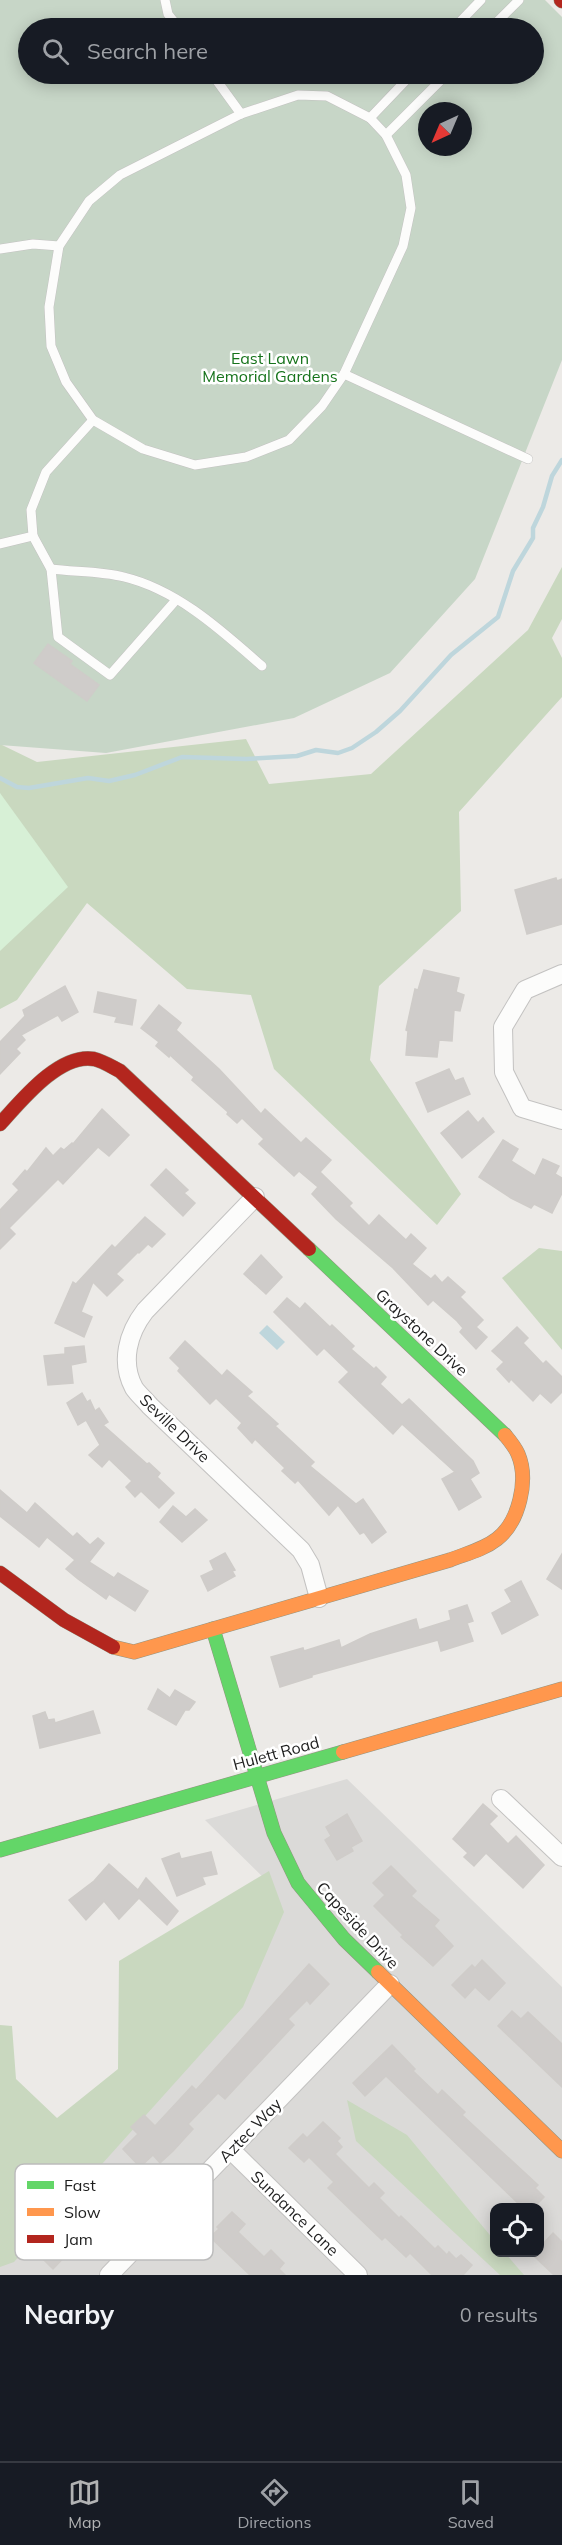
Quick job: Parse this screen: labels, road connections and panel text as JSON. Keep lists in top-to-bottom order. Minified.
{"streets":{"street":["Graystone Drive","Seville Drive","Hulett Road","Capeside Drive","Aztec Way","Sundance Lane"]},"crossings":[["Graystone Drive","Seville Drive"],["Graystone Drive","Capeside Drive"],["Hulett Road","Capeside Drive"],["Capeside Drive","Aztec Way"],["Aztec Way","Sundance Lane"]],"parks":["East Lawn Memorial Gardens"],"legend":["Fast","Slow","Jam"],"north":"bottom left","page":{"search":"Search here","heading":["Nearby","0 results"],"nav":["Map","Directions","Saved"]}}
